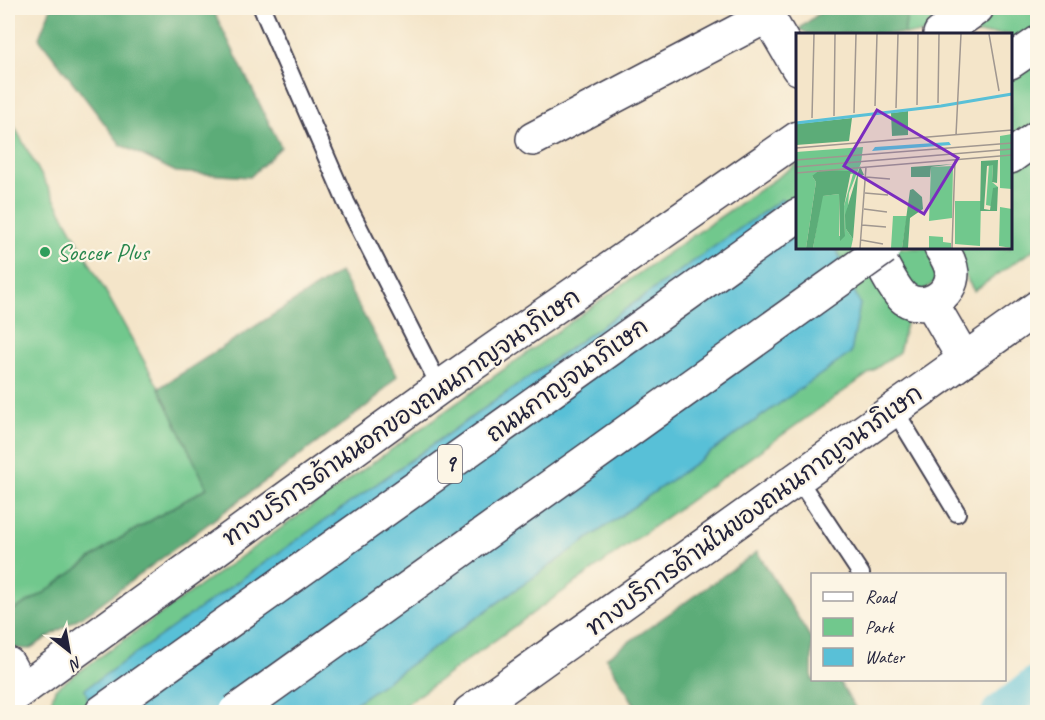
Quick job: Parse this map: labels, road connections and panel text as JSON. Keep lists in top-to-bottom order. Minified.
{"streets":{"main road":["ถนนกาญจนาภิเษก","ทางบริการด้านนอกของถนนกาญจนาภิเษก","9","ทางบริการด้านในของถนนกาญจนาภิเษก"]},"places":["Soccer Plus"],"legend":["Road","Park","Water"],"north":"bottom right"}
